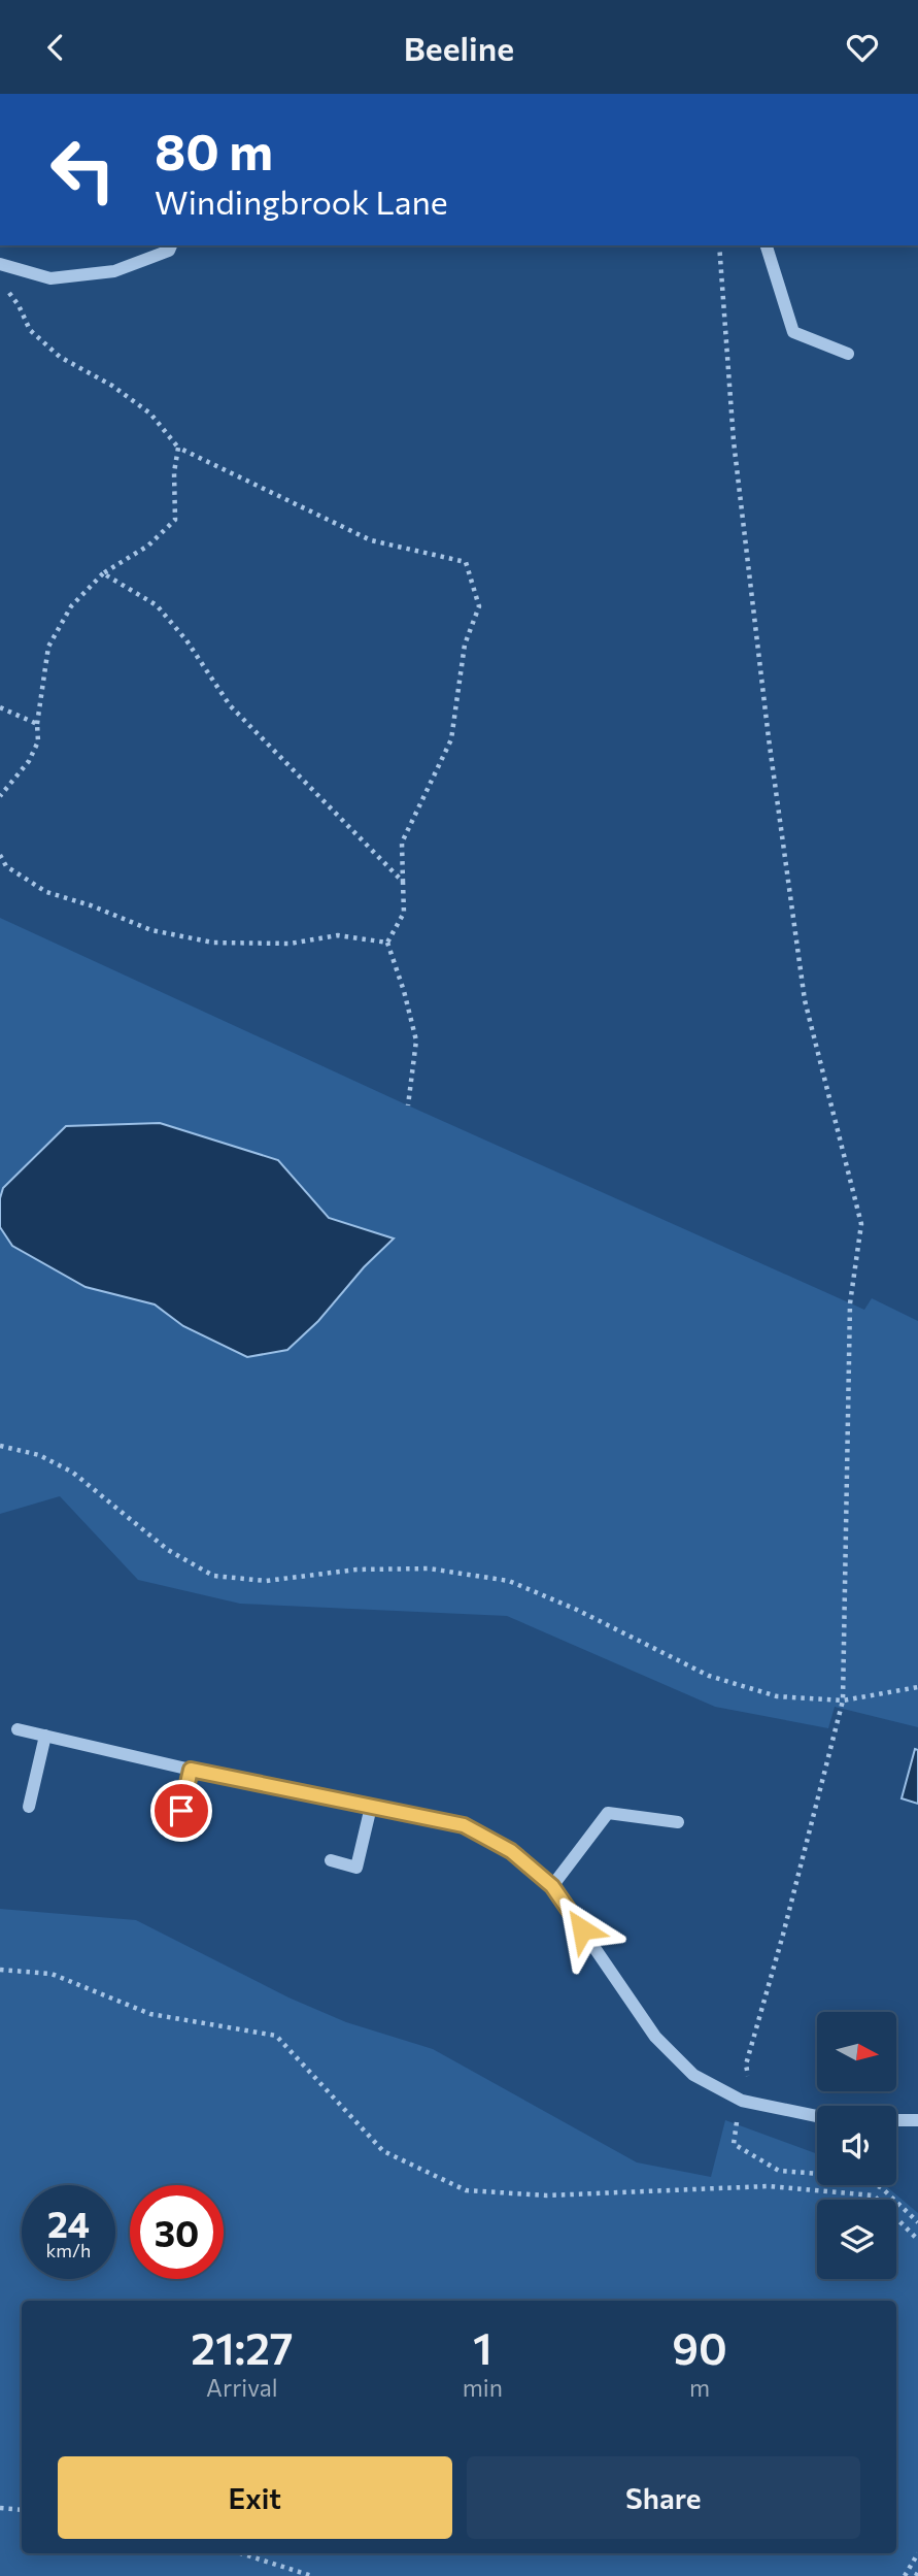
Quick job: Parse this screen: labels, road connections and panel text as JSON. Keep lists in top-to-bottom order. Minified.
{"north":"right","page":{"header":"Beeline","turn":["80 m","Windingbrook Lane"],"speed":"24 km/h","limit":"30","eta":["21:27","Arrival","1","min","90","m"],"buttons":["Exit","Share"]}}
